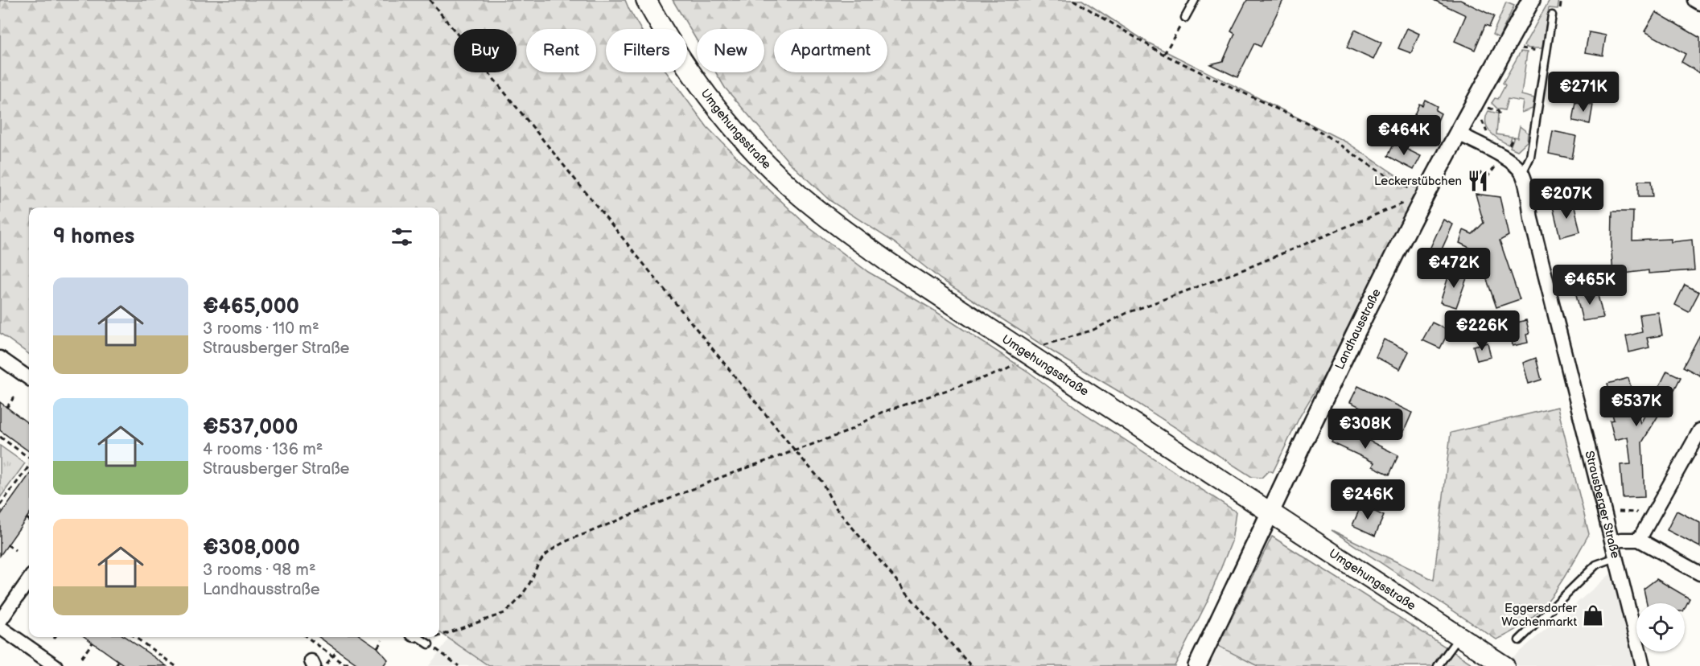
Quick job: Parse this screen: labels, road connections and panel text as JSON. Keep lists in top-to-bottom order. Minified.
{"streets":{"main road":["Umgehungsstraße"],"street":["Landhausstraße","Strausberger Straße"]},"crossings":[["Umgehungsstraße","Landhausstraße"]],"places":{"restaurant":["Leckerstübchen"],"shop":["Eggersdorfer Wochenmarkt"]},"page":{"chip":["Buy","Rent","Filters","New","Apartment"],"price":["€271K","€464K","€207K","€472K","€465K","€226K","€537K","€308K","€246K"],"heading":"9 homes","list":[{"name":"€465,000","note":"3 rooms · 110 m² · Strausberger Straße"},{"name":"€537,000","note":"4 rooms · 136 m² · Strausberger Straße"},{"name":"€308,000","note":"3 rooms · 98 m² · Landhausstraße"}]}}
